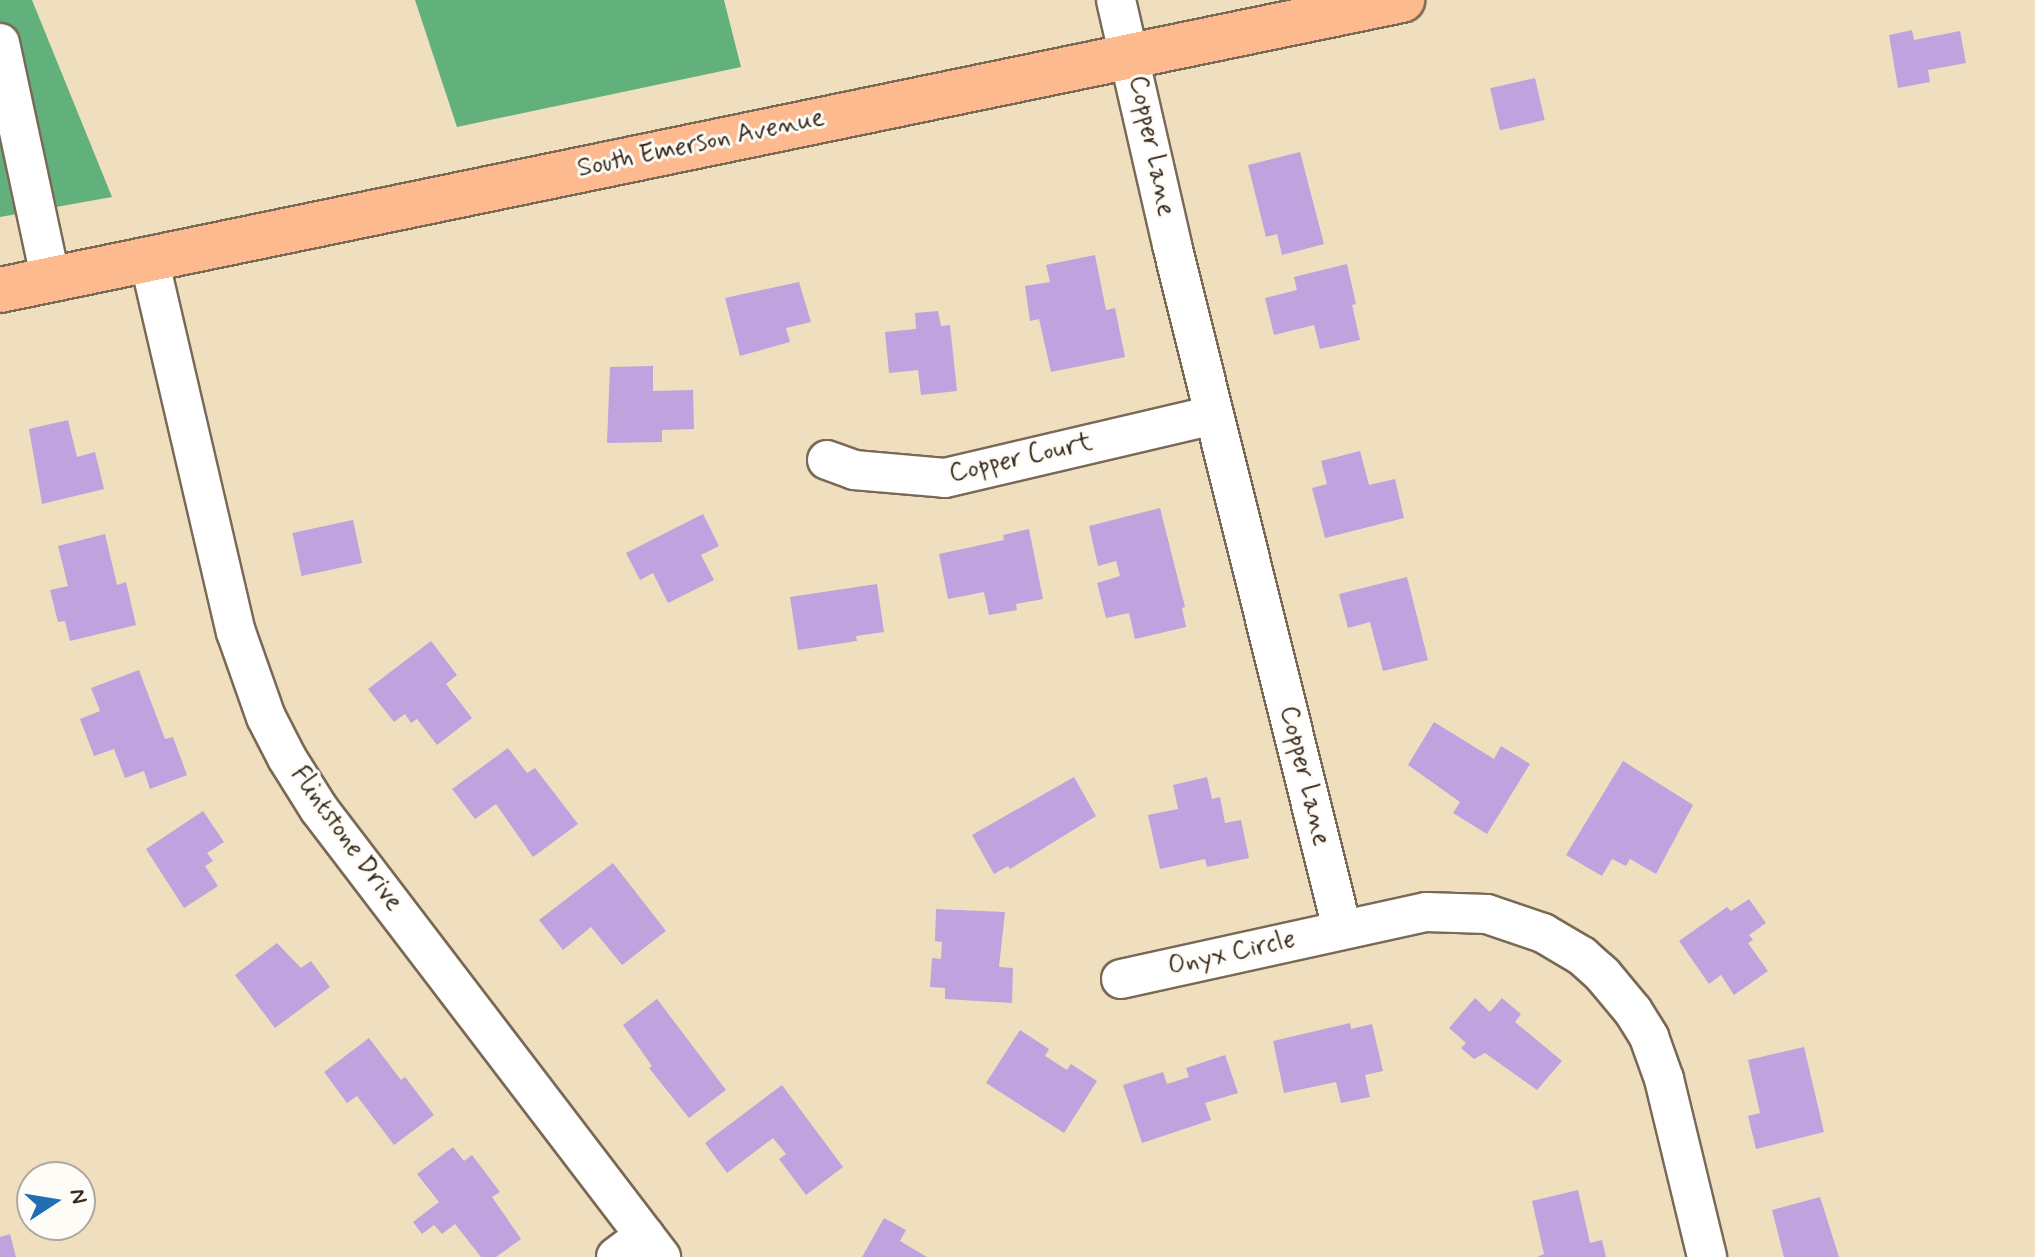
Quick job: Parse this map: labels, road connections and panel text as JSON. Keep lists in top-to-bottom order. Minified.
{"streets":{"main road":["South Emerson Avenue"],"street":["Copper Lane","Copper Court","Flintstone Drive","Onyx Circle"]},"crossings":[["South Emerson Avenue","Copper Lane"],["South Emerson Avenue","Flintstone Drive"],["Copper Lane","Copper Court"],["Copper Lane","Onyx Circle"]],"north":"right"}
